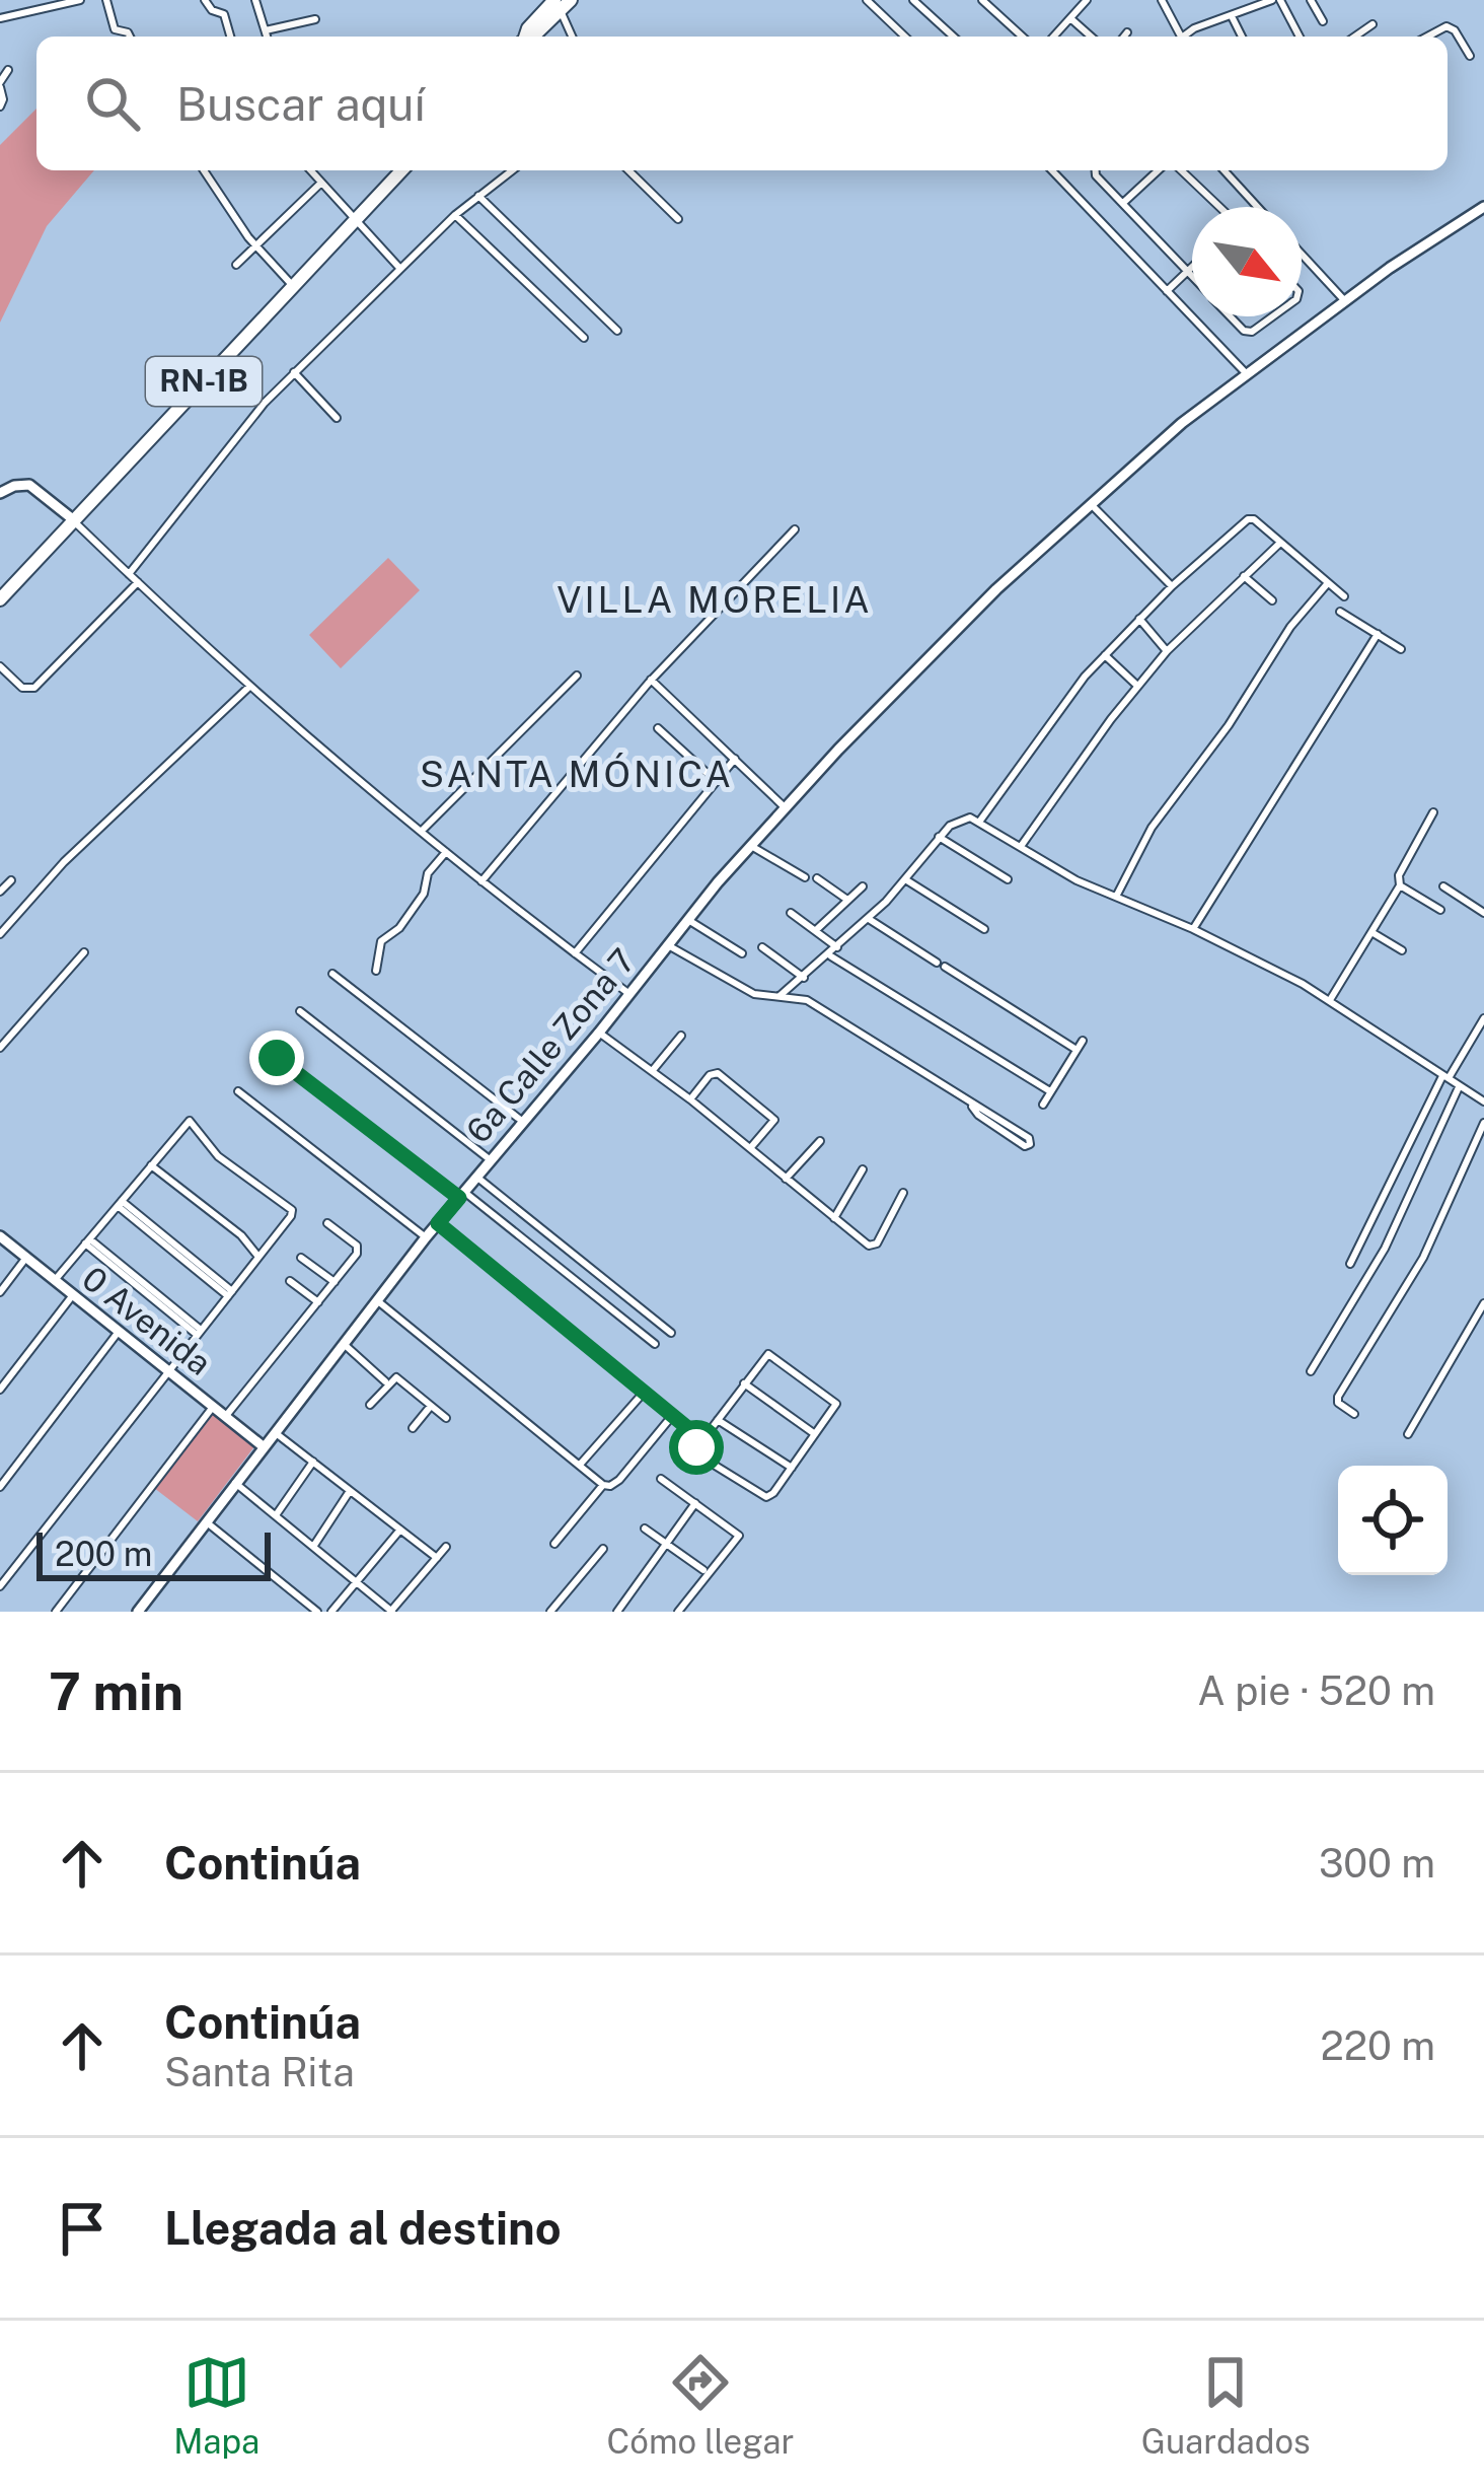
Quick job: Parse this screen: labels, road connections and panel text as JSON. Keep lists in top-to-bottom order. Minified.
{"streets":{"highway":["RN-1B"],"street":["6a Calle Zona 7","0 Avenida"]},"crossings":[["6a Calle Zona 7","0 Avenida"]],"districts":["VILLA MORELIA","SANTA MÓNICA"],"scale_bar":"200 m","north":"bottom right","page":{"search":"Buscar aquí","scale":"200 m","heading":["7 min","A pie · 520 m"],"list":[["Continúa","300 m"],["Continúa","Santa Rita","220 m"],"Llegada al destino"],"nav":["Mapa","Cómo llegar","Guardados"]}}
